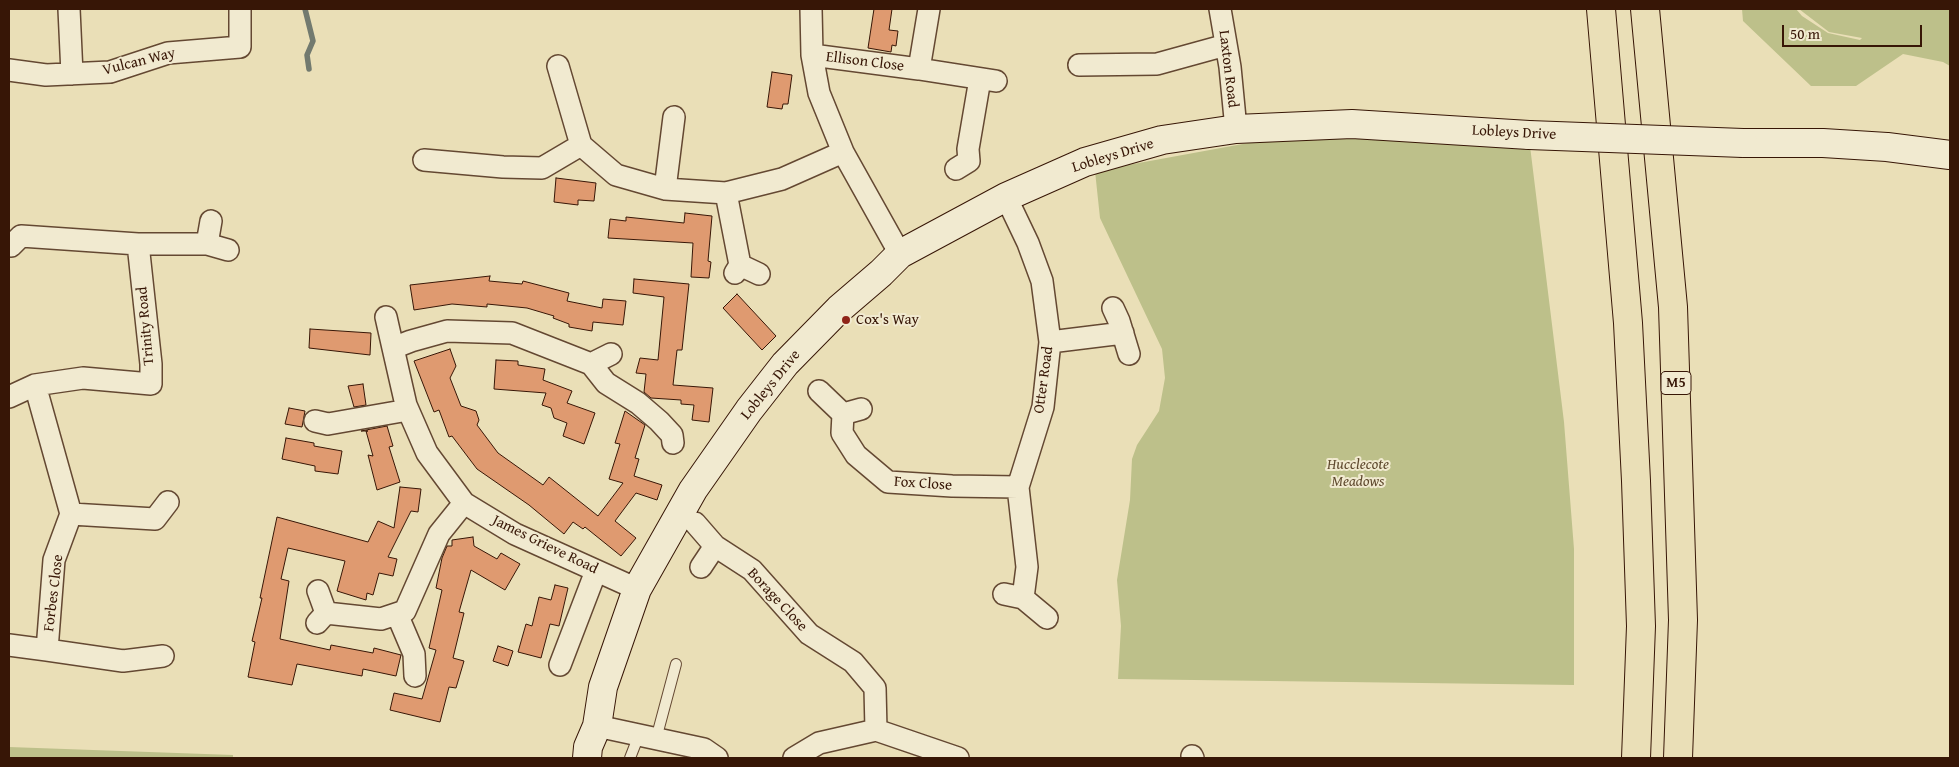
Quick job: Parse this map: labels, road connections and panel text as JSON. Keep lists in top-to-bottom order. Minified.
{"streets":{"highway":["M5"],"street":["Vulcan Way","Ellison Close","Laxton Road","Lobleys Drive","Trinity Road","Otter Road","Fox Close","James Grieve Road","Forbes Close","Borage Close"]},"crossings":[["Laxton Road","Lobleys Drive"],["Lobleys Drive","Otter Road"],["Lobleys Drive","James Grieve Road"],["Otter Road","Fox Close"]],"parks":["Hucclecote Meadows"],"places":["Cox's Way"],"scale_bar":"50 m"}
